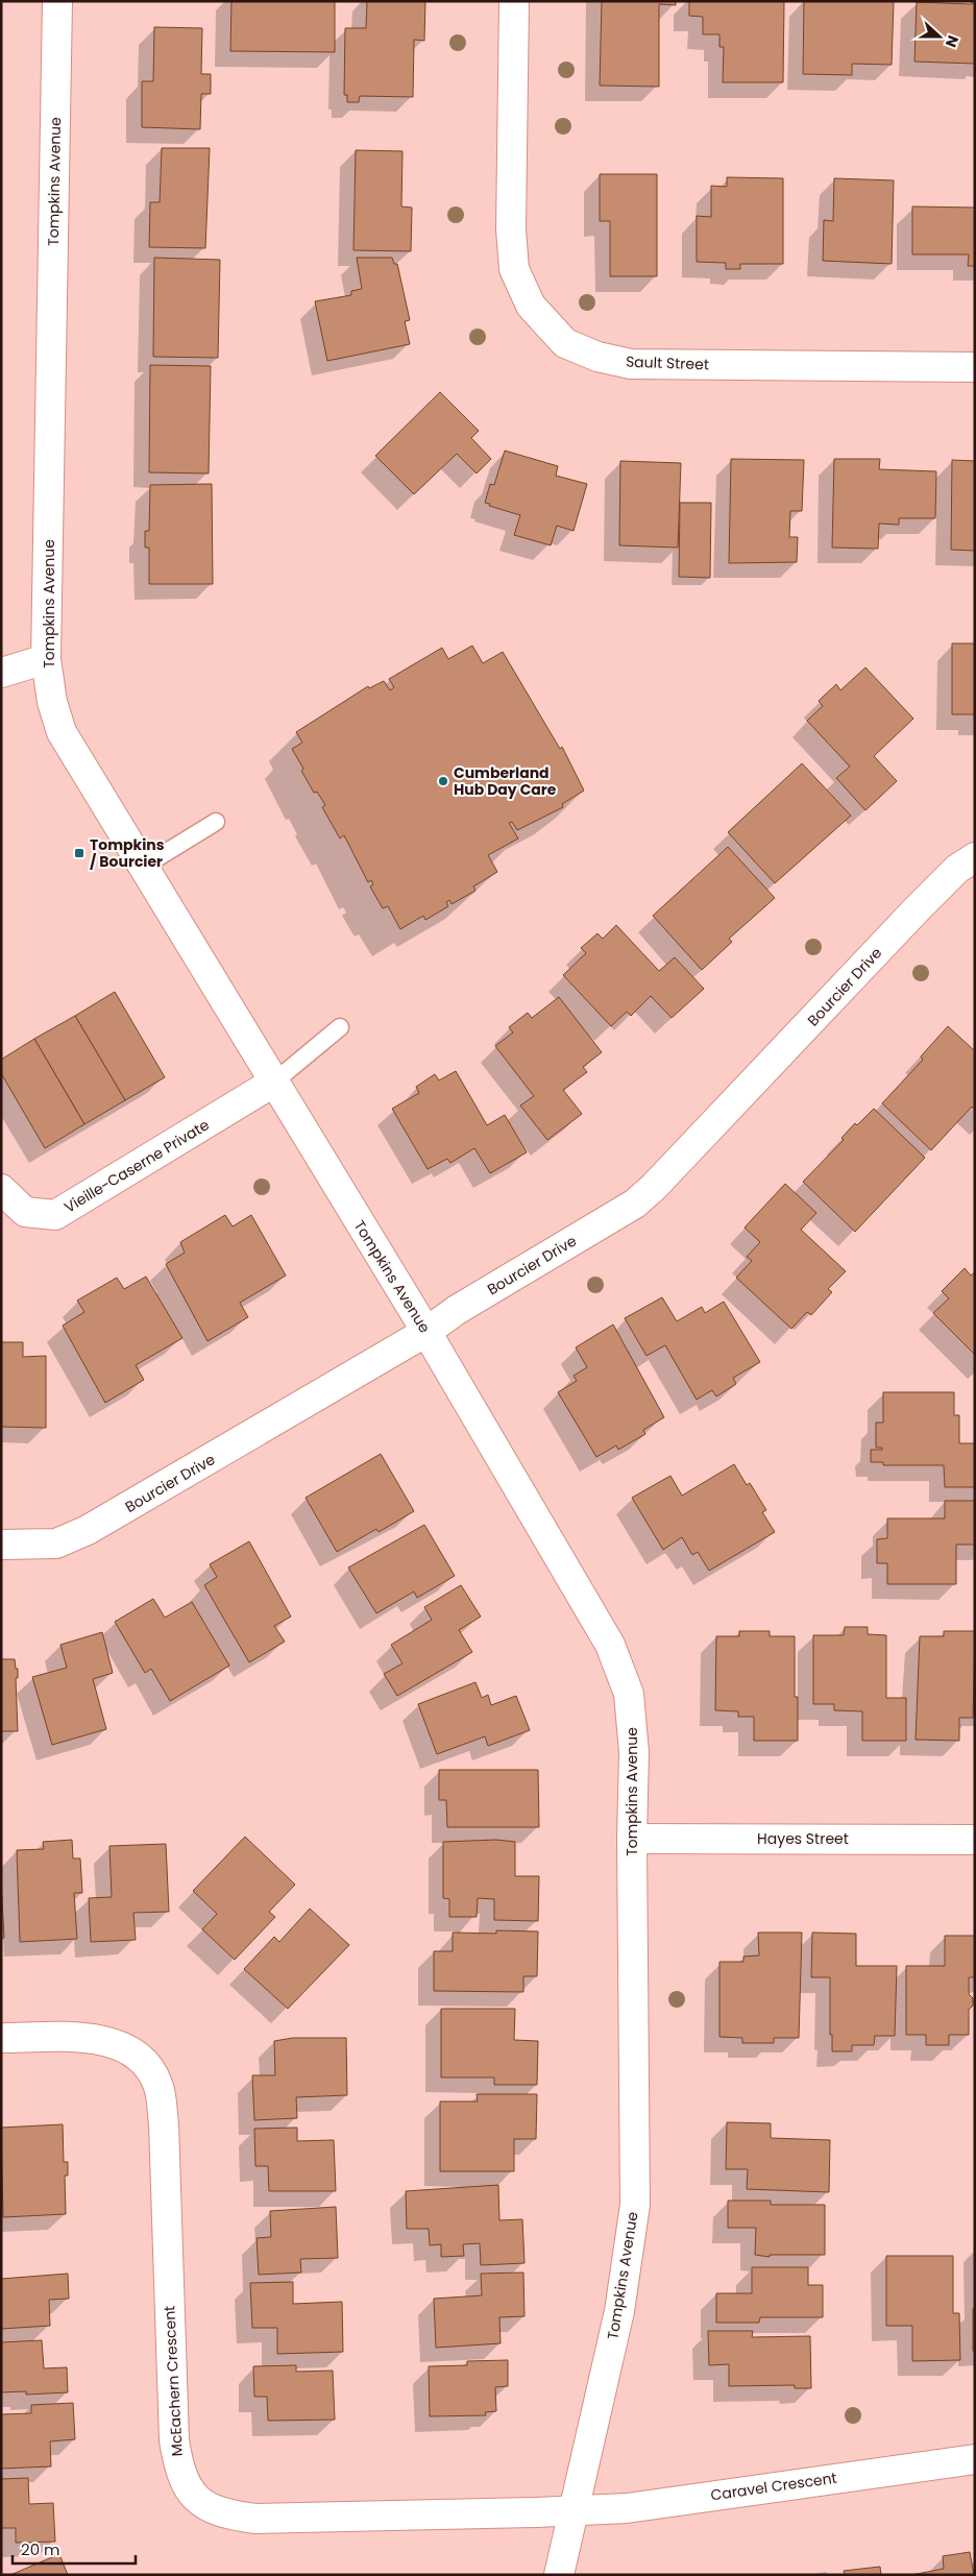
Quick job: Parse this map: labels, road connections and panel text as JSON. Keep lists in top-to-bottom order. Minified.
{"streets":{"street":["Tompkins Avenue","Sault Street","Bourcier Drive","Vieille-Caserne Private","Hayes Street","McEachern Crescent","Caravel Crescent"]},"crossings":[["Tompkins Avenue","Bourcier Drive"],["Tompkins Avenue","Vieille-Caserne Private"],["Tompkins Avenue","Hayes Street"],["Tompkins Avenue","McEachern Crescent"],["Tompkins Avenue","Caravel Crescent"],["McEachern Crescent","Caravel Crescent"]],"places":{"other":["Cumberland Hub Day Care"],"transit":["Tompkins / Bourcier"]},"scale_bar":"20 m","north":"right"}
